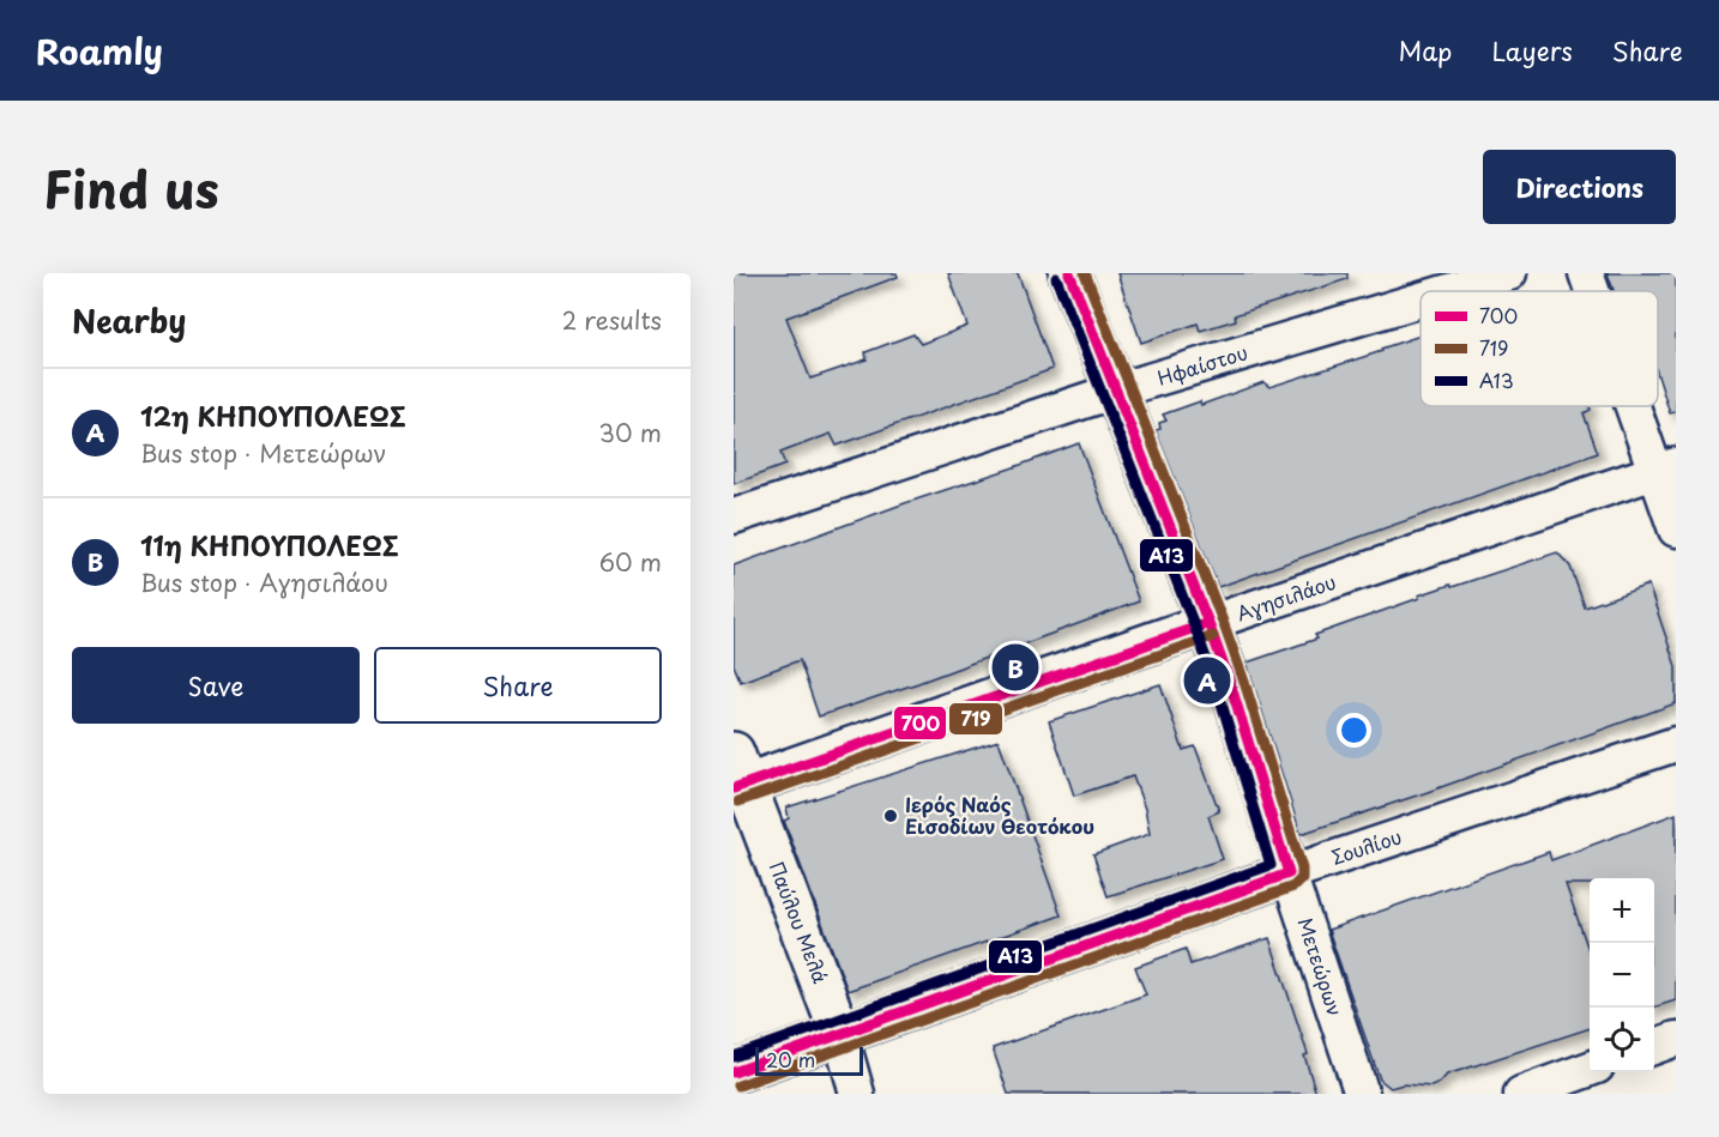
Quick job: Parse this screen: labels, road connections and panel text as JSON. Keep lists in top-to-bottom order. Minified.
{"streets":{"street":["Ηφαίστου","Αγησιλάου","Σουλίου","Παύλου Μελά","Μετεώρων"]},"crossings":[["Ηφαίστου","Μετεώρων"],["Αγησιλάου","Παύλου Μελά"],["Αγησιλάου","Μετεώρων"],["Σουλίου","Παύλου Μελά"],["Σουλίου","Μετεώρων"]],"places":["Ιερός Ναός Εισοδίων Θεοτόκου"],"lines":["transit line 700","transit line 719","transit line A13"],"legend":["700","719","A13"],"scale_bar":"20 m","page":{"header":"Roamly","nav":["Map","Layers","Share"],"title":"Find us","buttons":["Directions",["Save","Share"]],"heading":["Nearby","2 results"],"list":[{"mark":"A","name":"12η ΚΗΠΟΥΠΟΛΕΩΣ","note":"Bus stop · Μετεώρων","value":"30 m"},{"mark":"B","name":"11η ΚΗΠΟΥΠΟΛΕΩΣ","note":"Bus stop · Αγησιλάου","value":"60 m"}],"pins":["B","A"],"map_buttons":["+","−"],"scale":"20 m"}}
